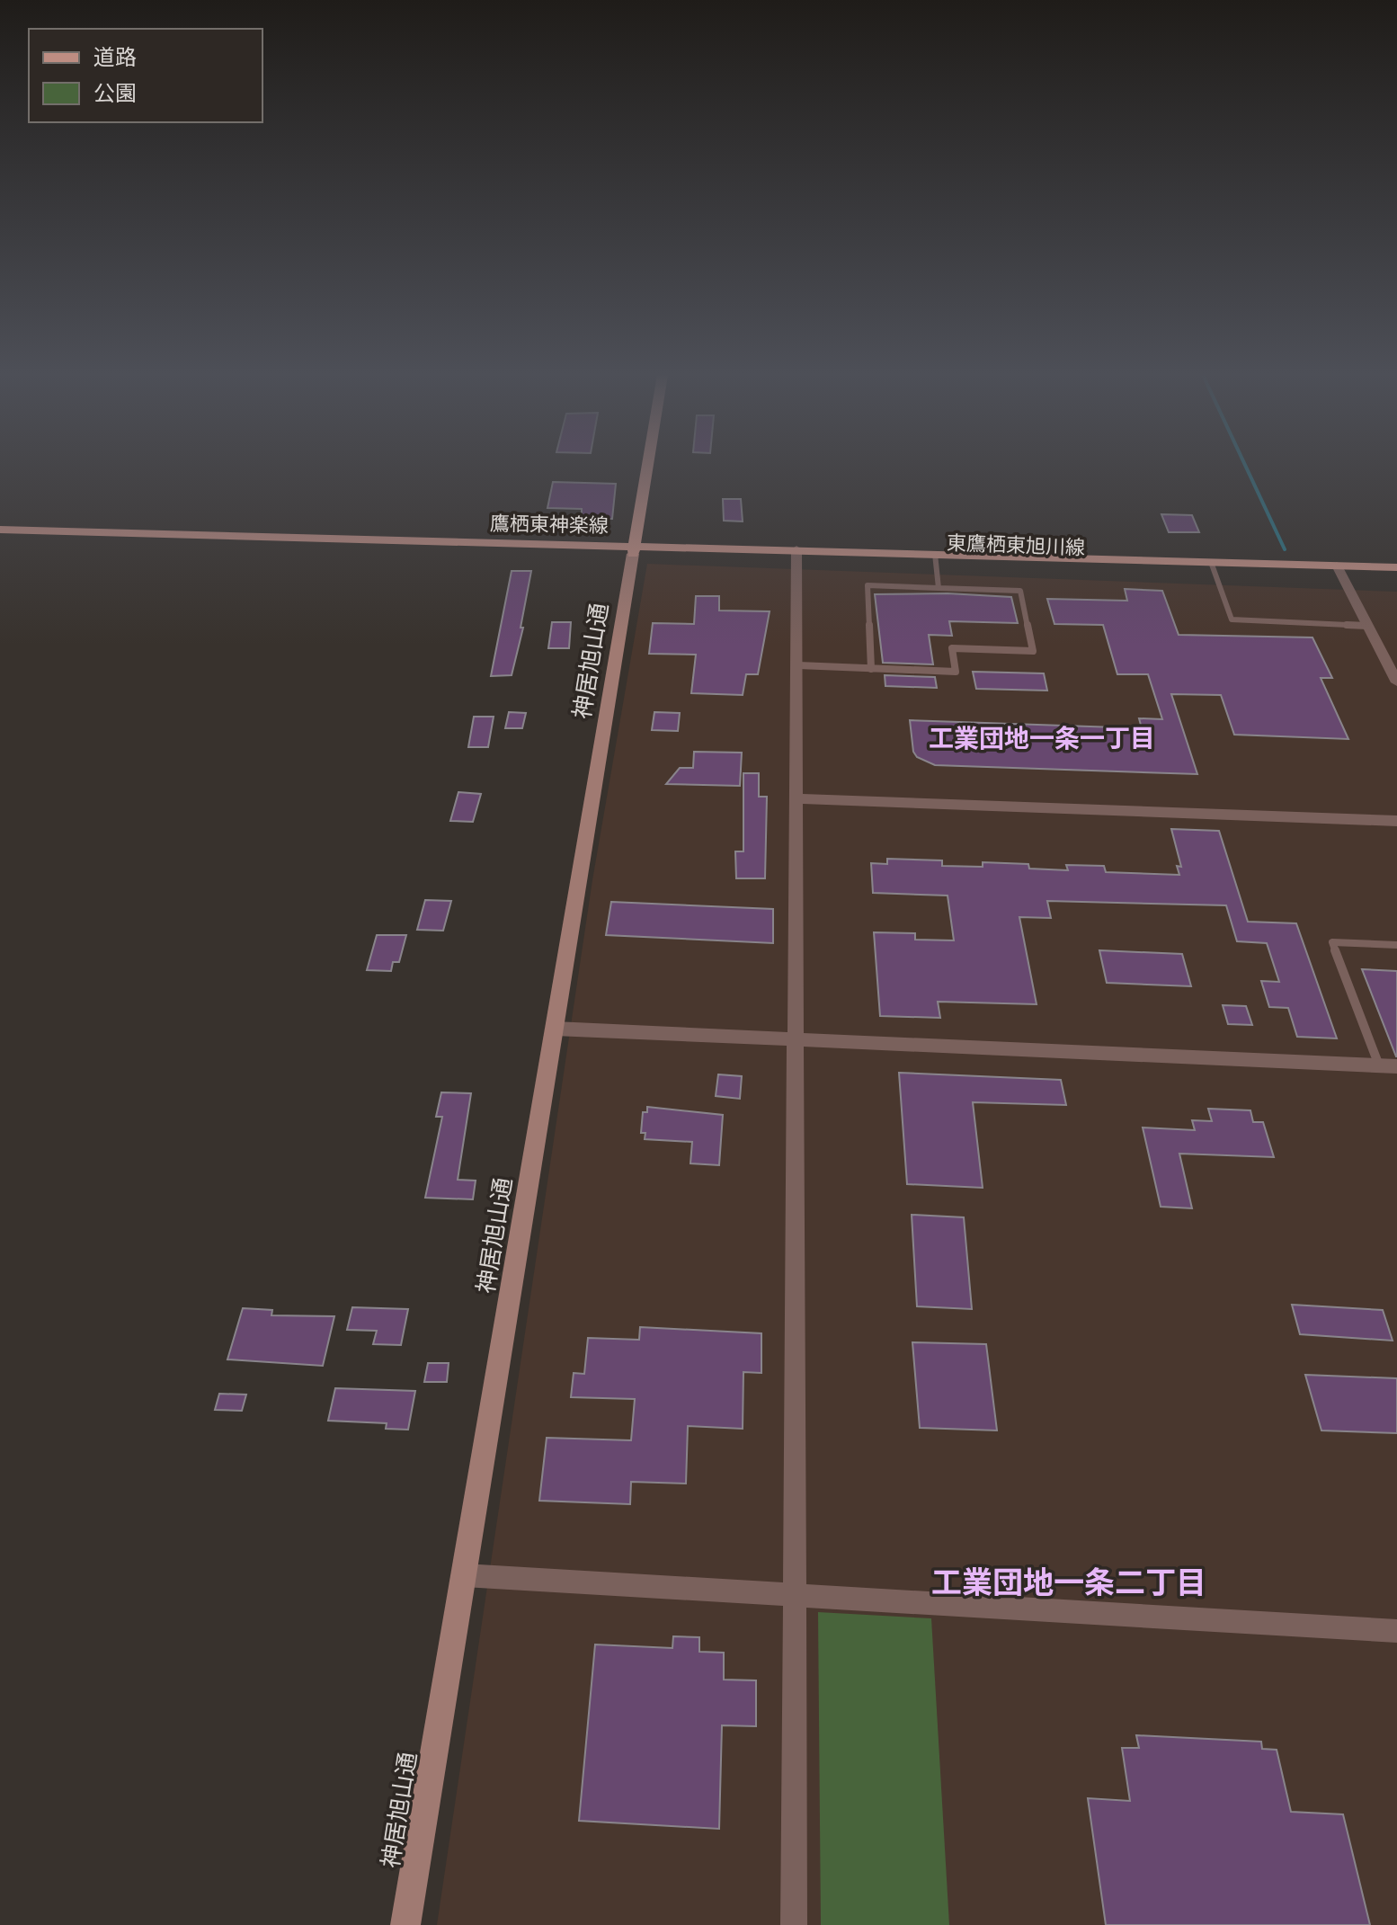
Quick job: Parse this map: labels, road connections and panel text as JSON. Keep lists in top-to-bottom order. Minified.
{"streets":{"main road":["鷹栖東神楽線","東鷹栖東旭川線","神居旭山通"]},"crossings":[["鷹栖東神楽線","東鷹栖東旭川線"],["鷹栖東神楽線","神居旭山通"],["東鷹栖東旭川線","神居旭山通"]],"districts":["工業団地一条一丁目","工業団地一条二丁目"],"legend":["道路","公園"]}
